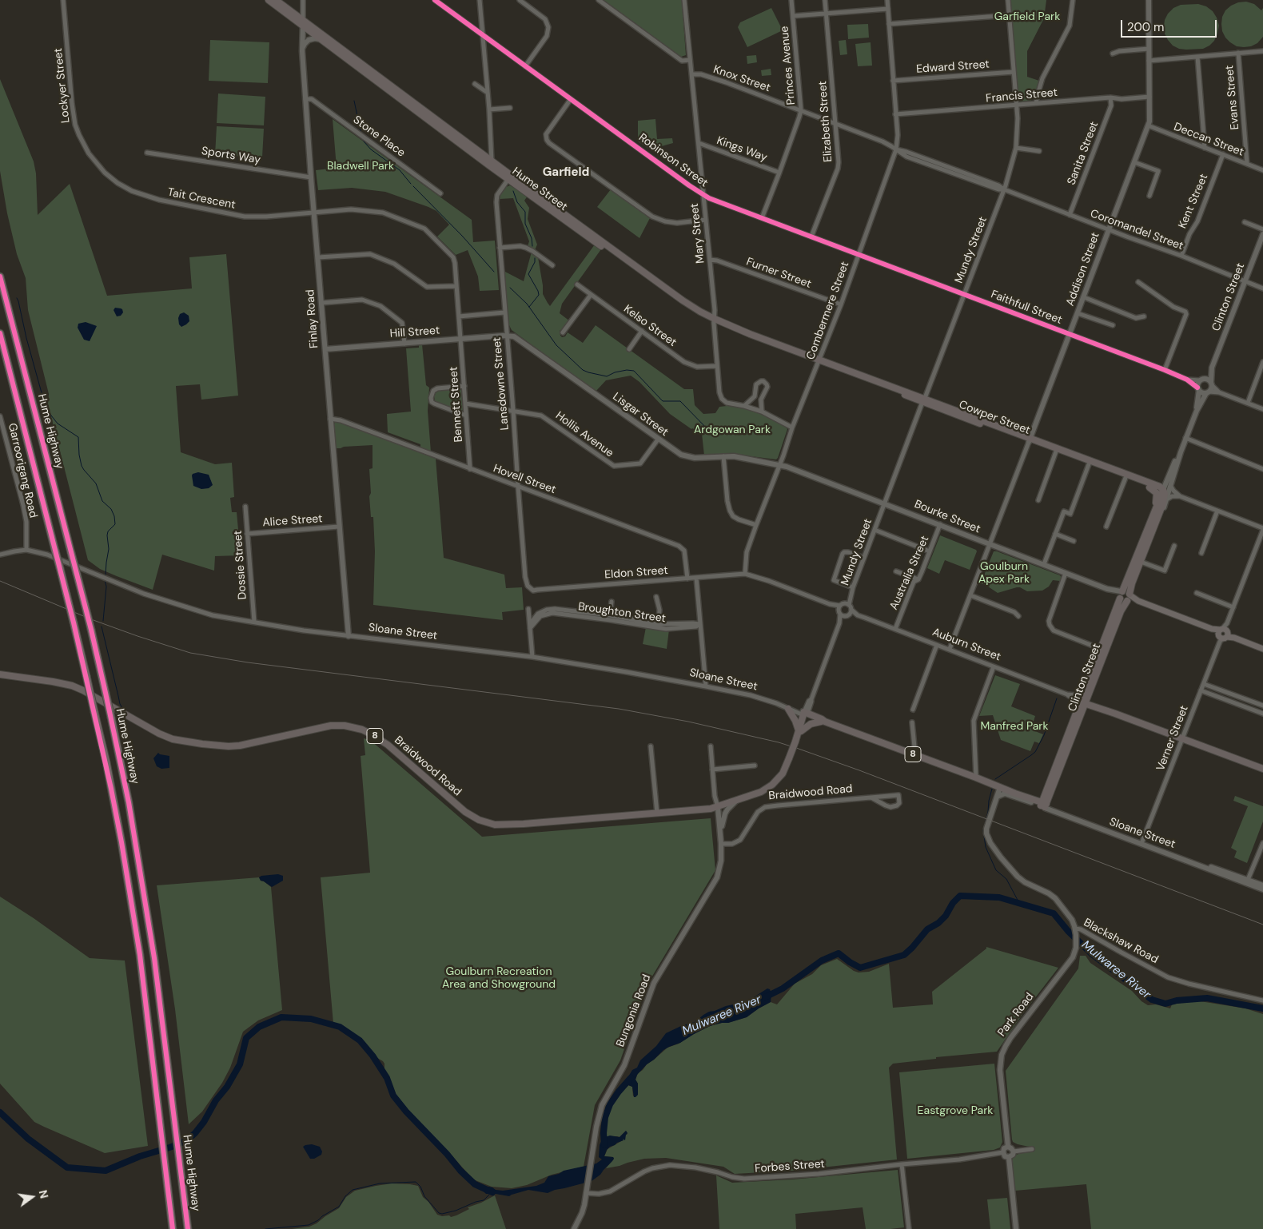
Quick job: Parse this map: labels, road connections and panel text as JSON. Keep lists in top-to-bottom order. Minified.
{"streets":{"highway":["Hume Highway"],"main road":["Hume Street","Clinton Street","Cowper Street","Sloane Street","Auburn Street","8","Braidwood Road"],"street":["Princes Avenue","Edward Street","Knox Street","Lockyer Street","Francis Street","Evans Street","Elizabeth Street","Stone Place","Deccan Street","Kings Way","Sanita Street","Sports Way","Robinson Street","Tait Crescent","Kent Street","Coromandel Street","Mary Street","Mundy Street","Addison Street","Furner Street","Faithfull Street","Combermere Street","Finlay Road","Kelso Street","Hill Street","Lansdowne Street","Bennett Street","Lisgar Street","Hollis Avenue","Garroorigang Road","Hovell Street","Bourke Street","Alice Street","Dossie Street","Eldon Street","Australia Street","Broughton Street","Verner Street","Blackshaw Road","Bungonia Road","Park Road","Forbes Street"]},"crossings":[["Princes Avenue","Knox Street"],["Princes Avenue","Kings Way"],["Princes Avenue","Robinson Street"],["Edward Street","Mundy Street"],["Edward Street","Combermere Street"],["Knox Street","Elizabeth Street"],["Knox Street","Coromandel Street"],["Knox Street","Mary Street"],["Knox Street","Combermere Street"],["Lockyer Street","Tait Crescent"],["Francis Street","Sanita Street"],["Francis Street","Mundy Street"],["Francis Street","Addison Street"],["Francis Street","Combermere Street"],["Evans Street","Deccan Street"],["Elizabeth Street","Robinson Street"],["Stone Place","Finlay Road"],["Deccan Street","Kent Street"],["Deccan Street","Addison Street"],["Kings Way","Mary Street"],["Sanita Street","Coromandel Street"],["Sports Way","Finlay Road"],["Robinson Street","Mary Street"],["Robinson Street","Faithfull Street"],["Robinson Street","Combermere Street"],["Hume Street","Mary Street"],["Hume Street","Combermere Street"],["Hume Street","Finlay Road"],["Hume Street","Lansdowne Street"],["Hume Street","Cowper Street"],["Tait Crescent","Finlay Road"],["Tait Crescent","Bennett Street"],["Kent Street","Coromandel Street"],["Coromandel Street","Mundy Street"],["Coromandel Street","Addison Street"],["Coromandel Street","Clinton Street"],["Coromandel Street","Combermere Street"],["Mary Street","Furner Street"],["Mary Street","Kelso Street"],["Mundy Street","Faithfull Street"],["Mundy Street","Cowper Street"],["Mundy Street","Bourke Street"],["Mundy Street","Auburn Street"],["Addison Street","Faithfull Street"],["Addison Street","Cowper Street"],["Addison Street","Bourke Street"],["Addison Street","Auburn Street"],["Furner Street","Combermere Street"],["Clinton Street","Faithfull Street"],["Clinton Street","Cowper Street"],["Clinton Street","Bourke Street"],["Clinton Street","Sloane Street"],["Clinton Street","Auburn Street"],["Faithfull Street","Combermere Street"],["Combermere Street","Lisgar Street"],["Combermere Street","Cowper Street"],["Combermere Street","Bourke Street"],["Combermere Street","Eldon Street"],["Finlay Road","Hill Street"],["Finlay Road","Hovell Street"],["Finlay Road","Alice Street"],["Finlay Road","Sloane Street"],["Hill Street","Lansdowne Street"],["Hill Street","Bennett Street"],["Hill Street","Lisgar Street"],["Lansdowne Street","Lisgar Street"],["Lansdowne Street","Hollis Avenue"],["Lansdowne Street","Hovell Street"],["Lansdowne Street","Eldon Street"],["Bennett Street","Hollis Avenue"],["Bennett Street","Hovell Street"],["Lisgar Street","Hollis Avenue"],["Lisgar Street","Bourke Street"],["Garroorigang Road","Sloane Street"],["Hovell Street","Eldon Street"],["Bourke Street","Australia Street"],["Alice Street","Dossie Street"],["Dossie Street","Sloane Street"],["Australia Street","Auburn Street"],["Sloane Street","Verner Street"],["Sloane Street","Braidwood Road"],["Sloane Street","Blackshaw Road"],["Auburn Street","Verner Street"],["Braidwood Road","Bungonia Road"],["Blackshaw Road","Park Road"],["Bungonia Road","Forbes Street"],["Park Road","Forbes Street"]],"districts":["Garfield"],"water":["Mulwaree River"],"parks":["Garfield Park","Bladwell Park","Ardgowan Park","Goulburn Apex Park","Manfred Park","Goulburn Recreation Area and Showground","Eastgrove Park"],"scale_bar":"200 m","north":"right"}
